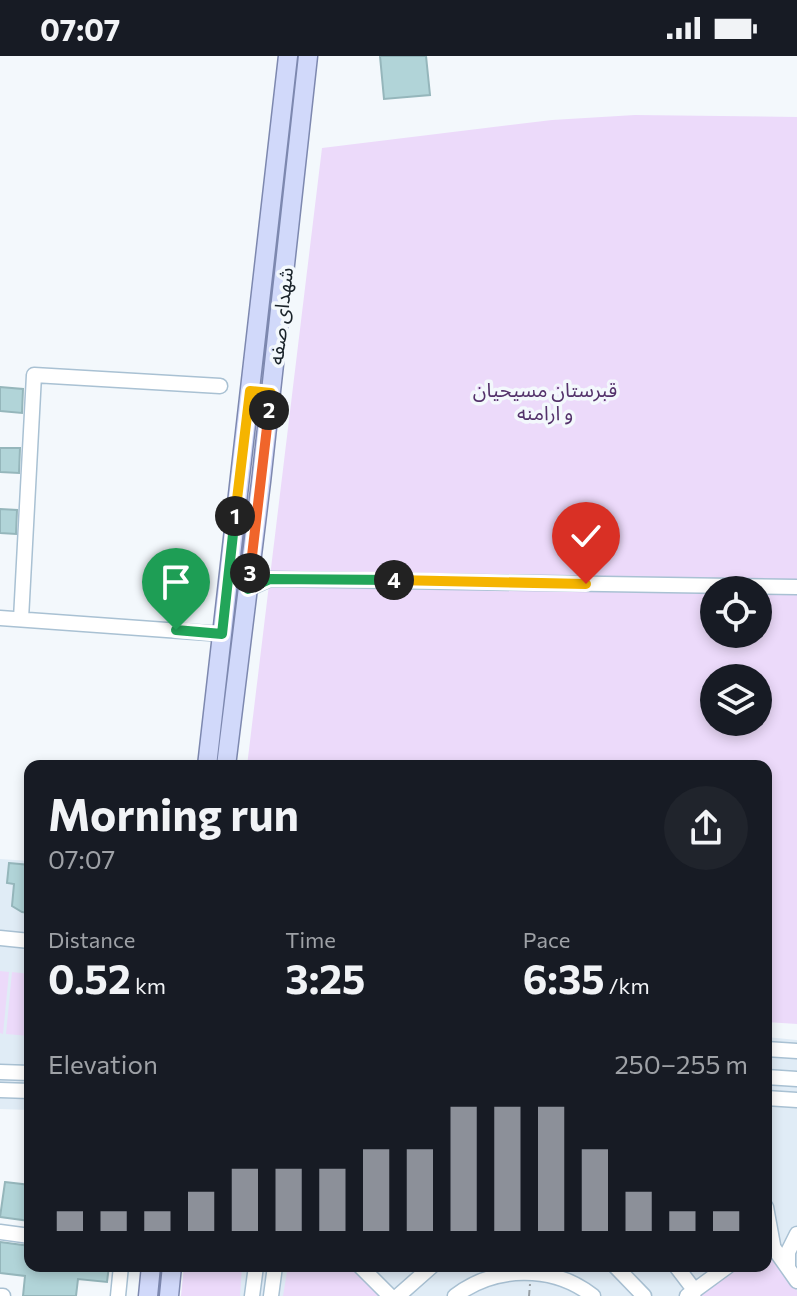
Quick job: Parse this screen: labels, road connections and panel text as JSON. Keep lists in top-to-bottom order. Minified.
{"streets":{"main road":["شهدای صفه"]},"parks":["قبرستان مسیحیان و ارامنه"],"page":{"status":"07:07","pins":["2","1","3","4"],"heading":["Morning run","07:07"],"stats":[["Distance","0.52 km"],["Time","3:25"],["Pace","6:35 /km"]],"chart":["Elevation","250–255 m"]}}
